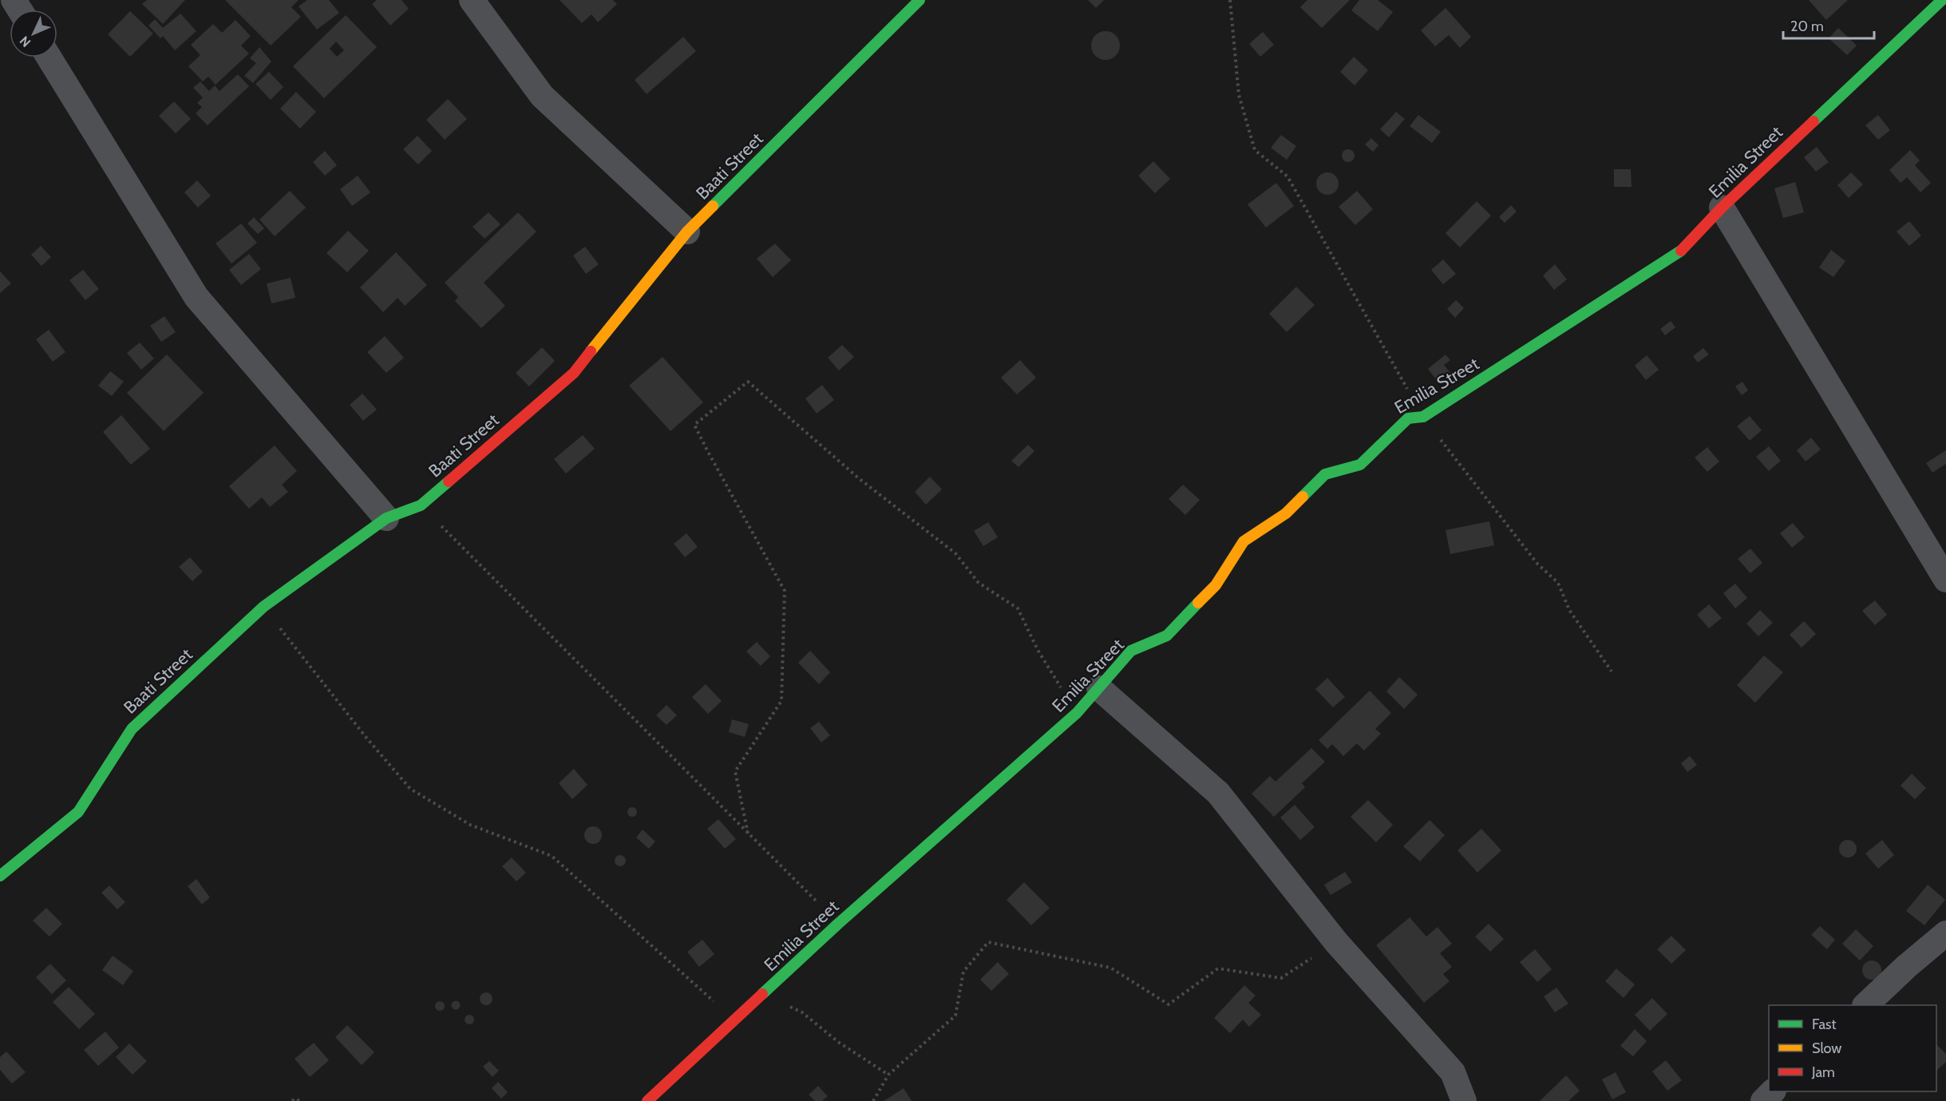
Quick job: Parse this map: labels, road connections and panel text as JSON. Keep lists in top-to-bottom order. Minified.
{"streets":{"street":["Emilia Street","Baati Street"]},"legend":["Fast","Slow","Jam"],"scale_bar":"20 m","north":"bottom left"}
